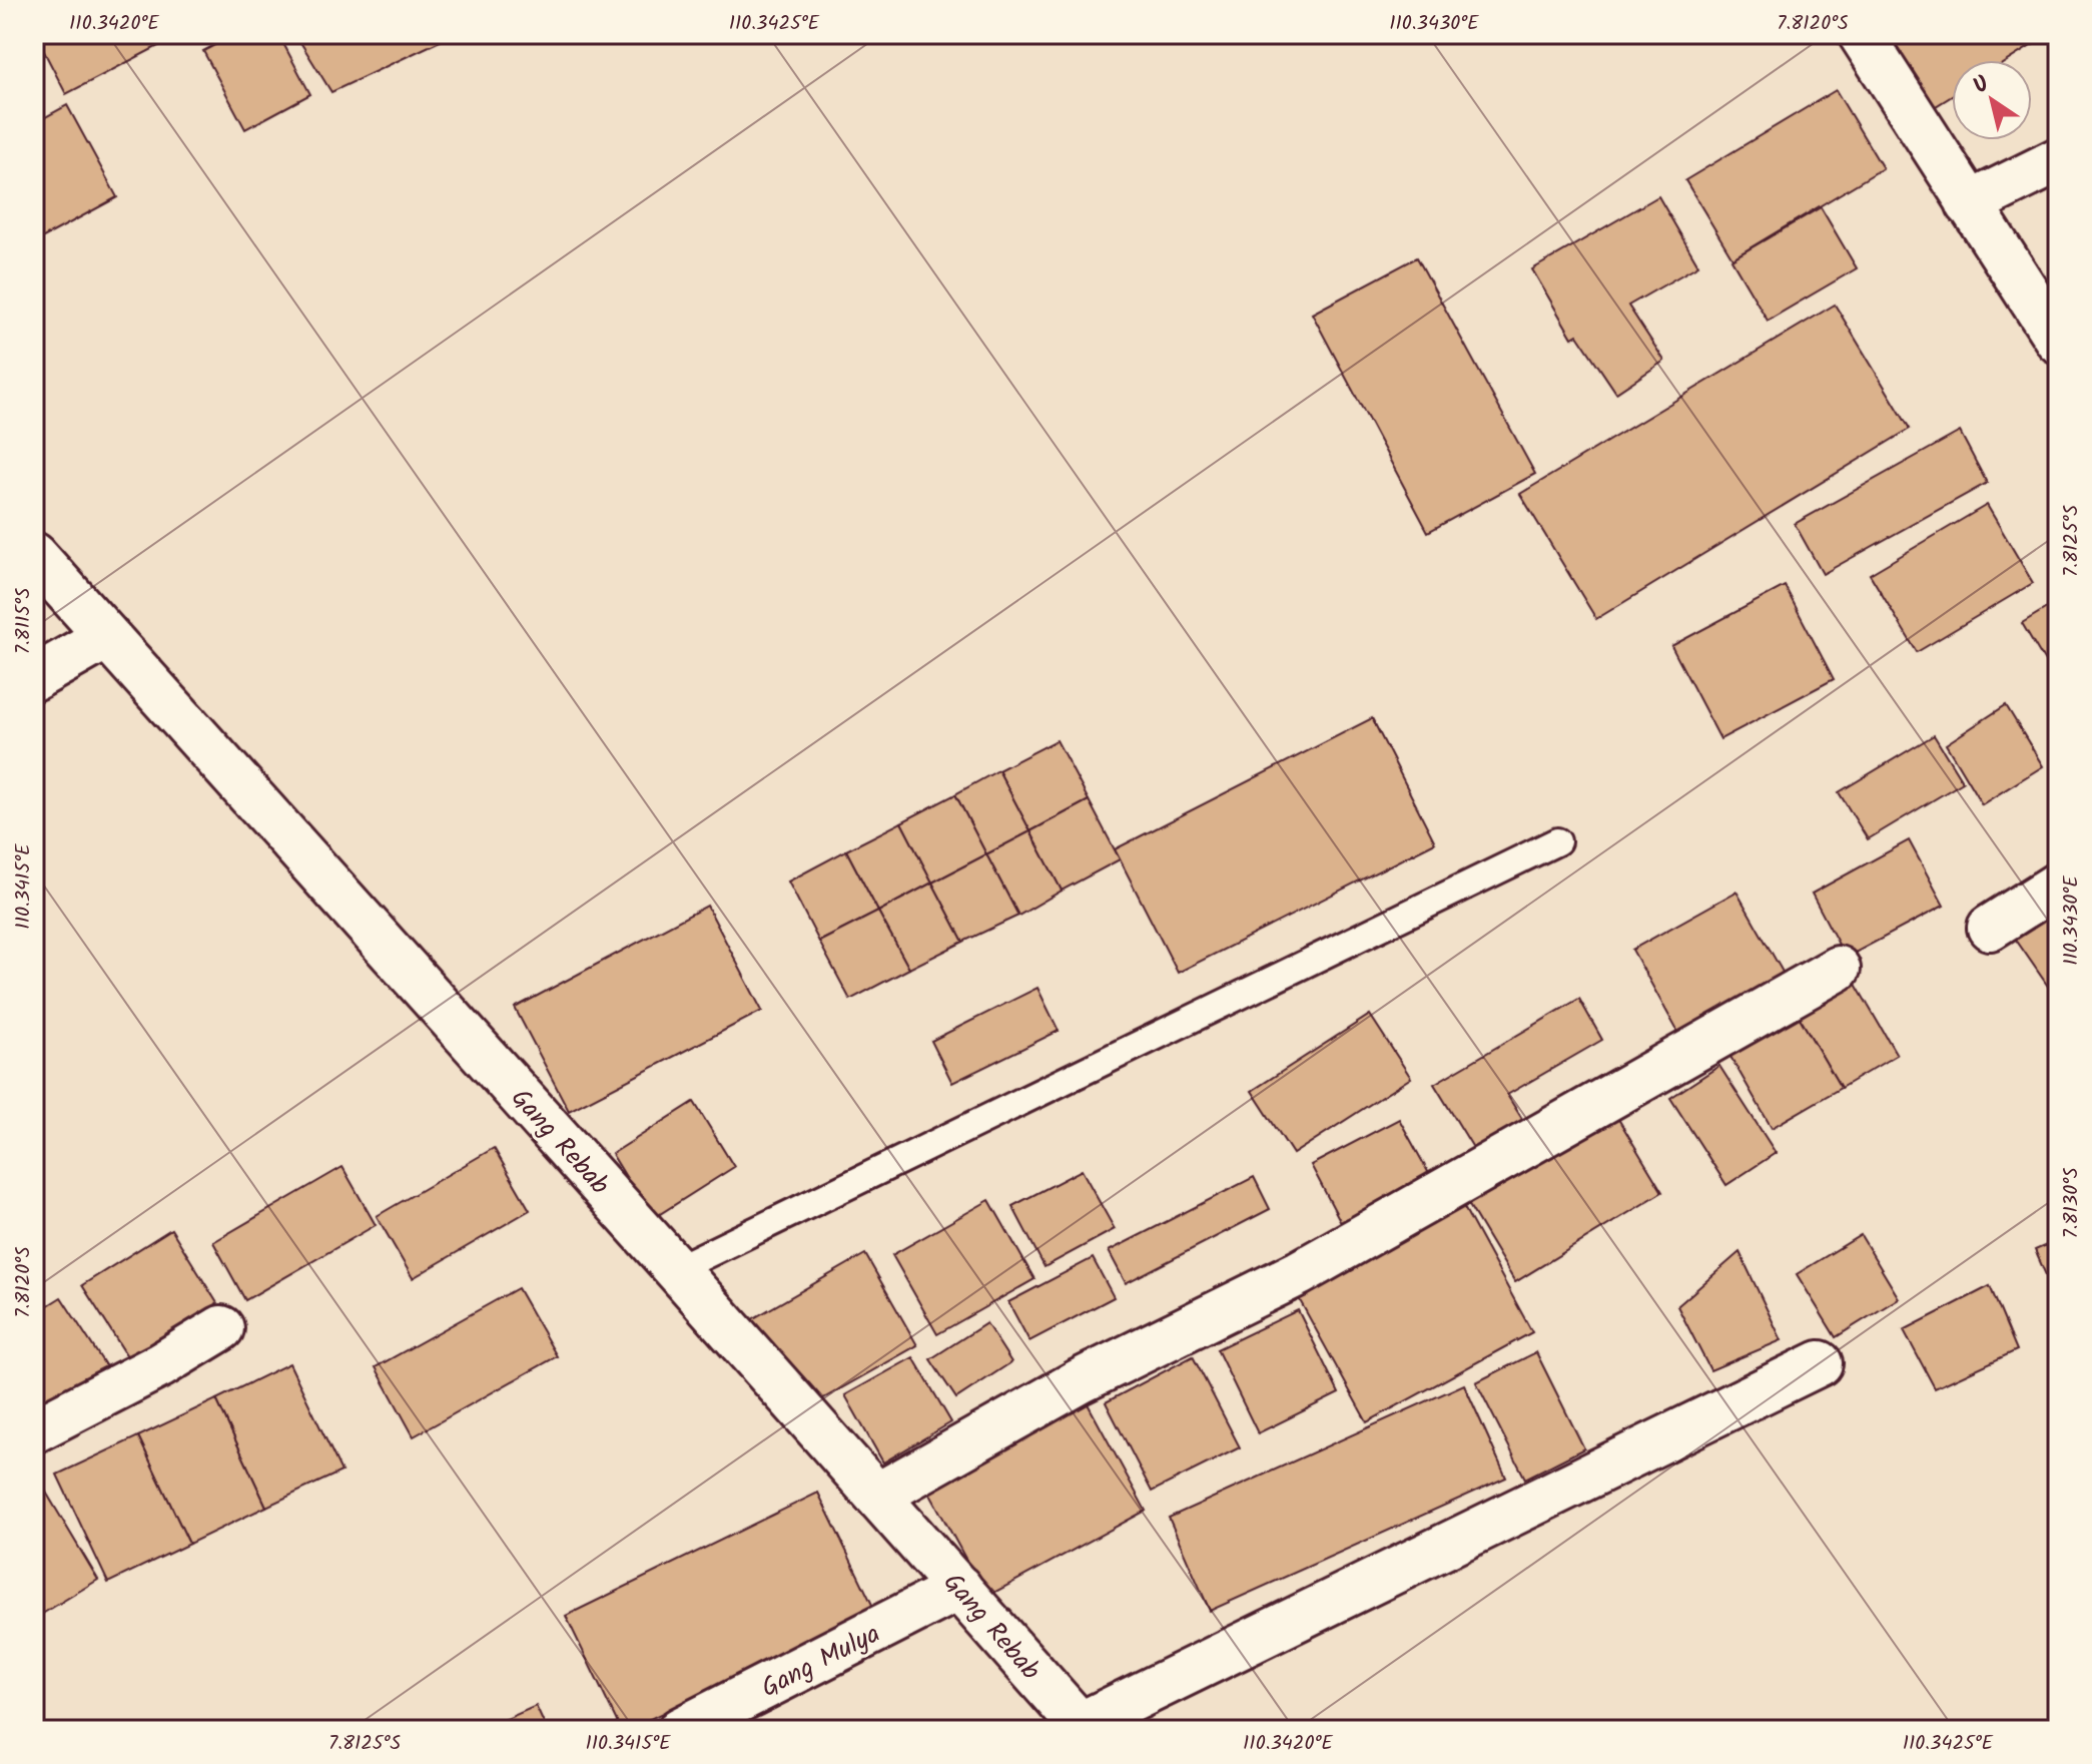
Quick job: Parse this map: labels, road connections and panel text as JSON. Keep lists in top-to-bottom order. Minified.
{"streets":{"street":["Gang Rebab","Gang Mulya"]},"crossings":[["Gang Rebab","Gang Mulya"]],"north":"top left","coordinates":["110.3420°E","110.3425°E","110.3430°E","7.8120°S","7.8125°S","7.8115°S","110.3415°E","7.8130°S"]}
